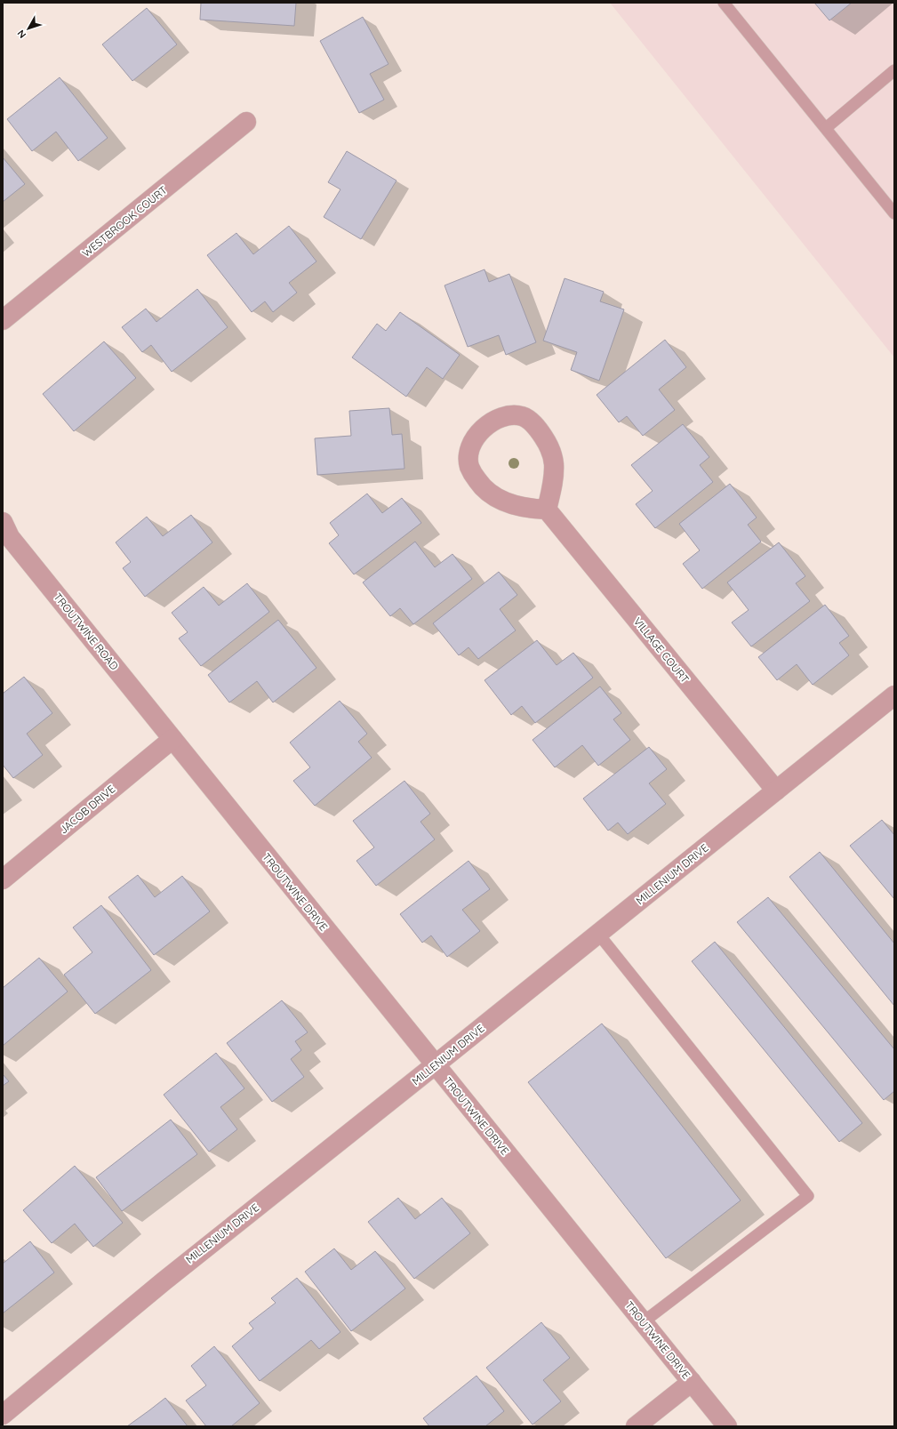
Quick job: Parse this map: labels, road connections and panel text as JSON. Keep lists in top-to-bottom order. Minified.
{"streets":{"street":["WESTBROOK COURT","TROUTWINE ROAD","VILLAGE COURT","JACOB DRIVE","MILLENIUM DRIVE","TROUTWINE DRIVE"]},"crossings":[["TROUTWINE ROAD","JACOB DRIVE"],["TROUTWINE ROAD","TROUTWINE DRIVE"],["VILLAGE COURT","MILLENIUM DRIVE"],["JACOB DRIVE","TROUTWINE DRIVE"],["MILLENIUM DRIVE","TROUTWINE DRIVE"]],"north":"bottom left"}
